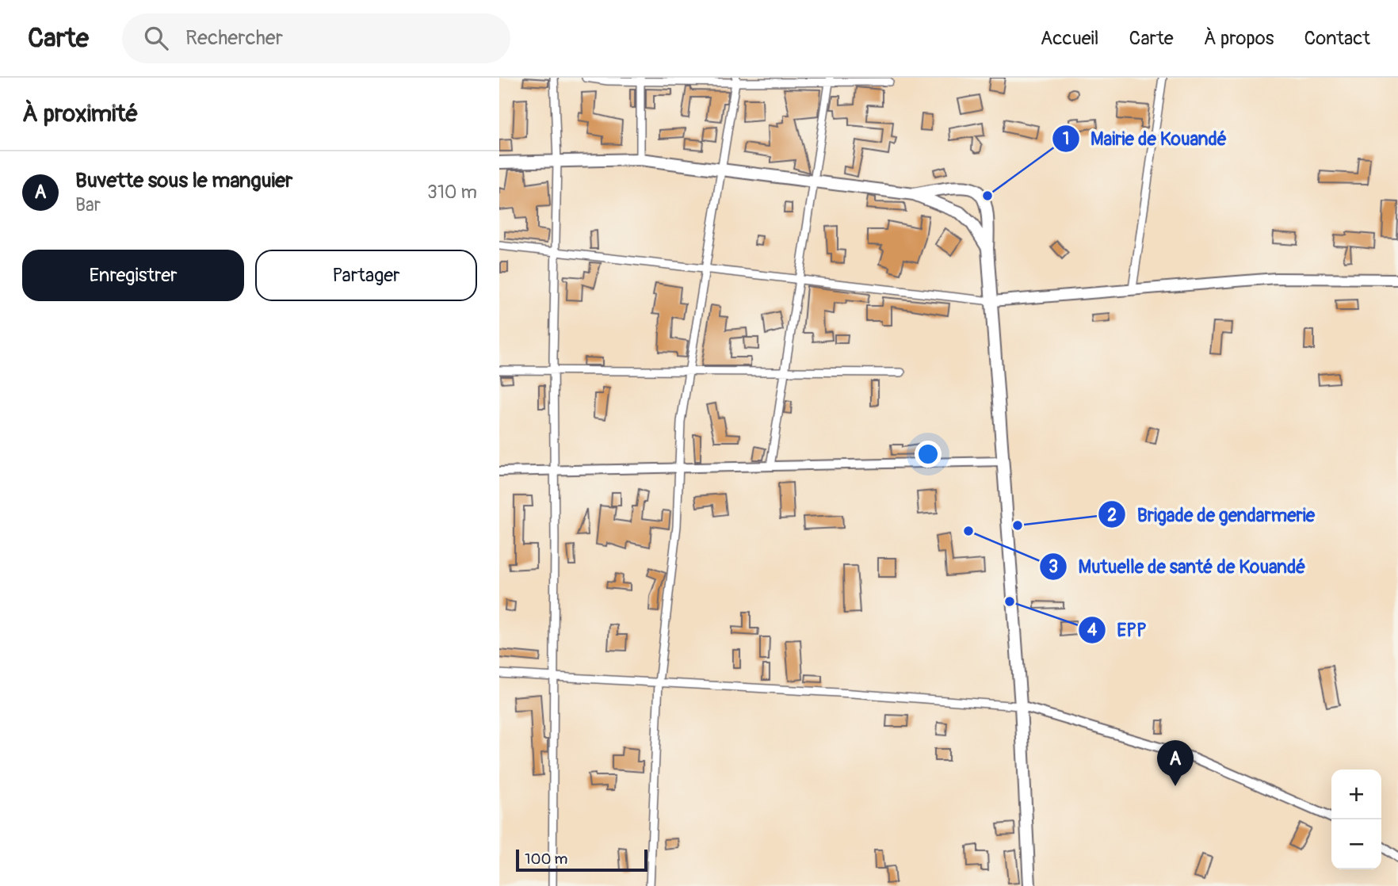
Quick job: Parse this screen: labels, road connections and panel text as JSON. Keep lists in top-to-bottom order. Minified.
{"places":["Mairie de Kouandé","Brigade de gendarmerie","Mutuelle de santé de Kouandé","EPP"],"scale_bar":"100 m","page":{"header":"Carte","search":"Rechercher","nav":["Accueil","Carte","À propos","Contact"],"heading":"À proximité","list":[{"mark":"A","name":"Buvette sous le manguier","note":"Bar","value":"310 m"}],"buttons":["Enregistrer","Partager"],"pins":"A","map_buttons":["+","−"],"scale":"100 m"}}
